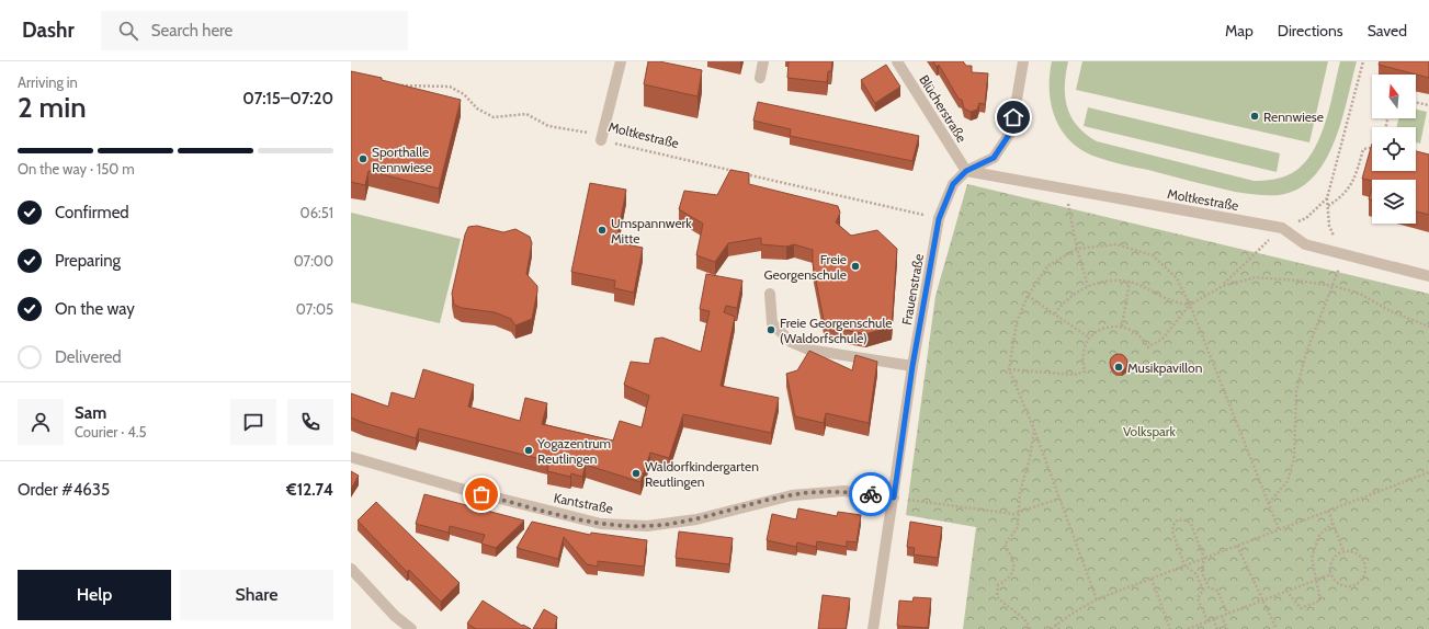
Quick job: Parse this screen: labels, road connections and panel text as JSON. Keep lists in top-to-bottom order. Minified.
{"streets":{"street":["Blücherstraße","Moltkestraße","Frauenstraße","Kantstraße"]},"crossings":[["Blücherstraße","Moltkestraße"],["Blücherstraße","Frauenstraße"],["Moltkestraße","Frauenstraße"],["Frauenstraße","Kantstraße"]],"parks":["Volkspark"],"places":["Rennwiese","Sporthalle Rennwiese","Umspannwerk Mitte","Freie Georgenschule","Freie Georgenschule (Waldorfschule)","Musikpavillon","Yogazentrum Reutlingen","Waldorfkindergarten Reutlingen"],"north":"top","page":{"header":"Dashr","search":"Search here","nav":["Map","Directions","Saved"],"heading":["2 min","Arriving in","07:15–07:20"],"panel":["Sam","Courier · 4.5","Order #4635","€12.74"],"bar":"On the way · 150 m","list":[["Confirmed","06:51"],["Preparing","07:00"],["On the way","07:05"],"Delivered"],"buttons":["Help","Share"]}}
